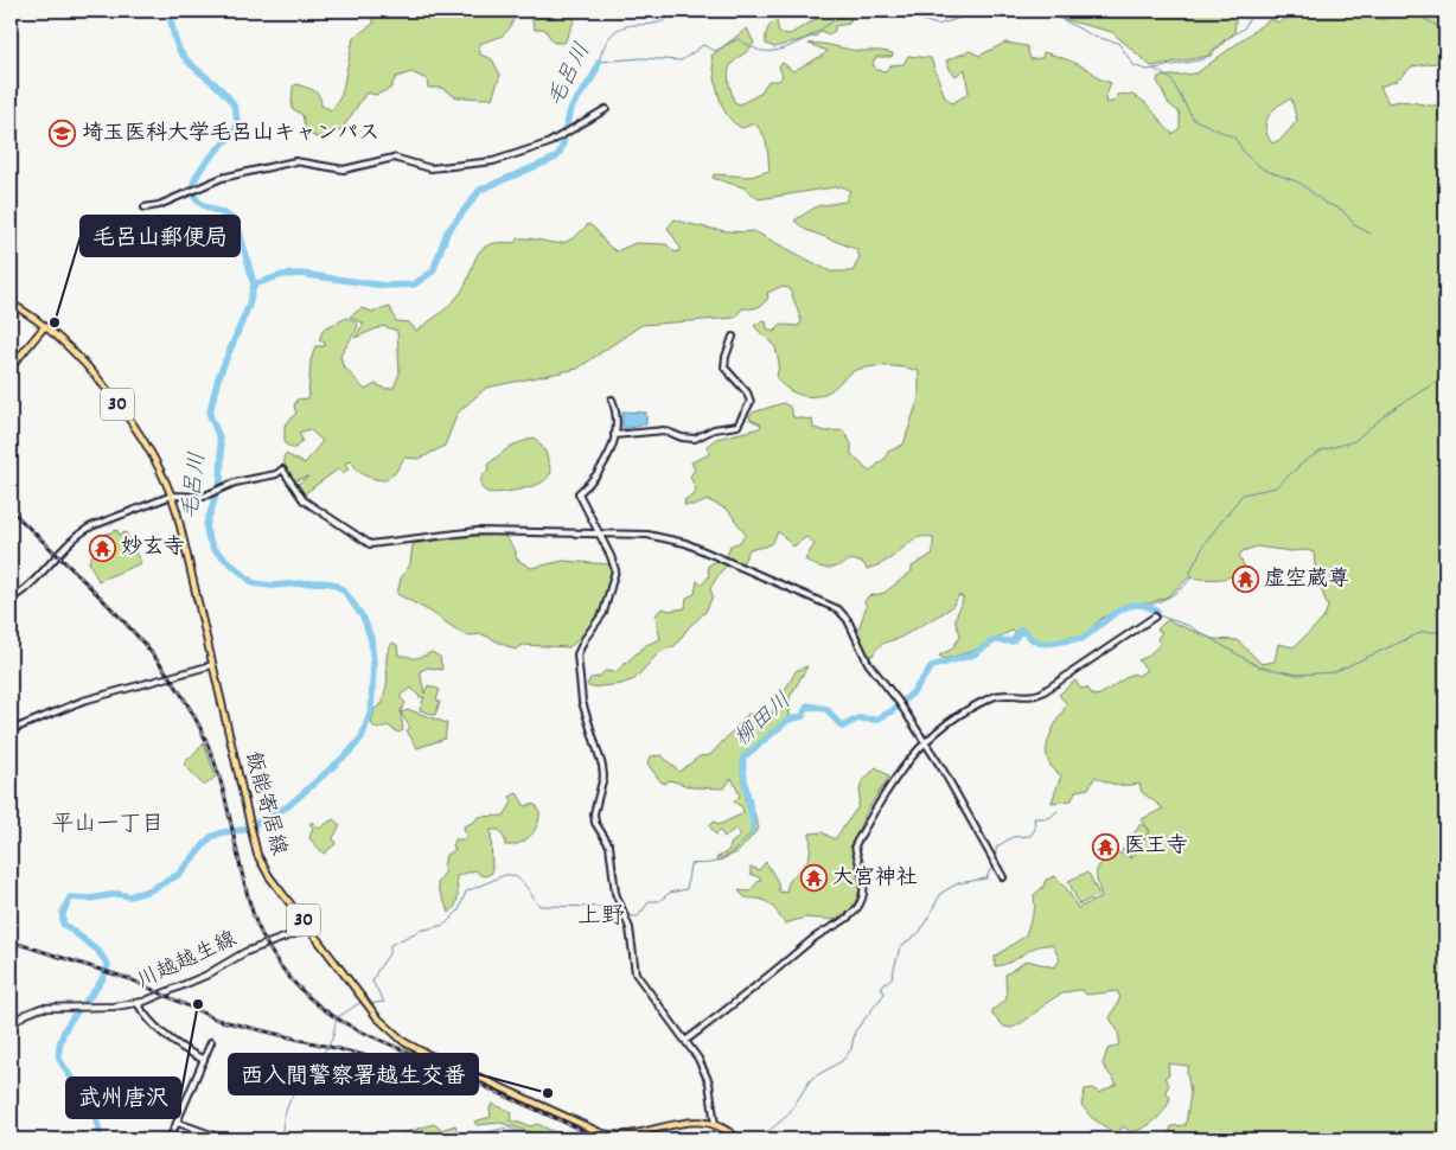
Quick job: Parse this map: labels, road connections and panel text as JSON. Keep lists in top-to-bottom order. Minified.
{"streets":{"main road":["30","飯能寄居線","川越越生線"]},"crossings":[["飯能寄居線","川越越生線"]],"districts":["平山一丁目","上野"],"water":["毛呂川","柳田川"],"places":{"school or university":["埼玉医科大学毛呂山キャンパス"],"other":["毛呂山郵便局","武州唐沢","西入間警察署越生交番"],"temple":["妙玄寺","虚空蔵尊","医王寺","大宮神社"]}}
